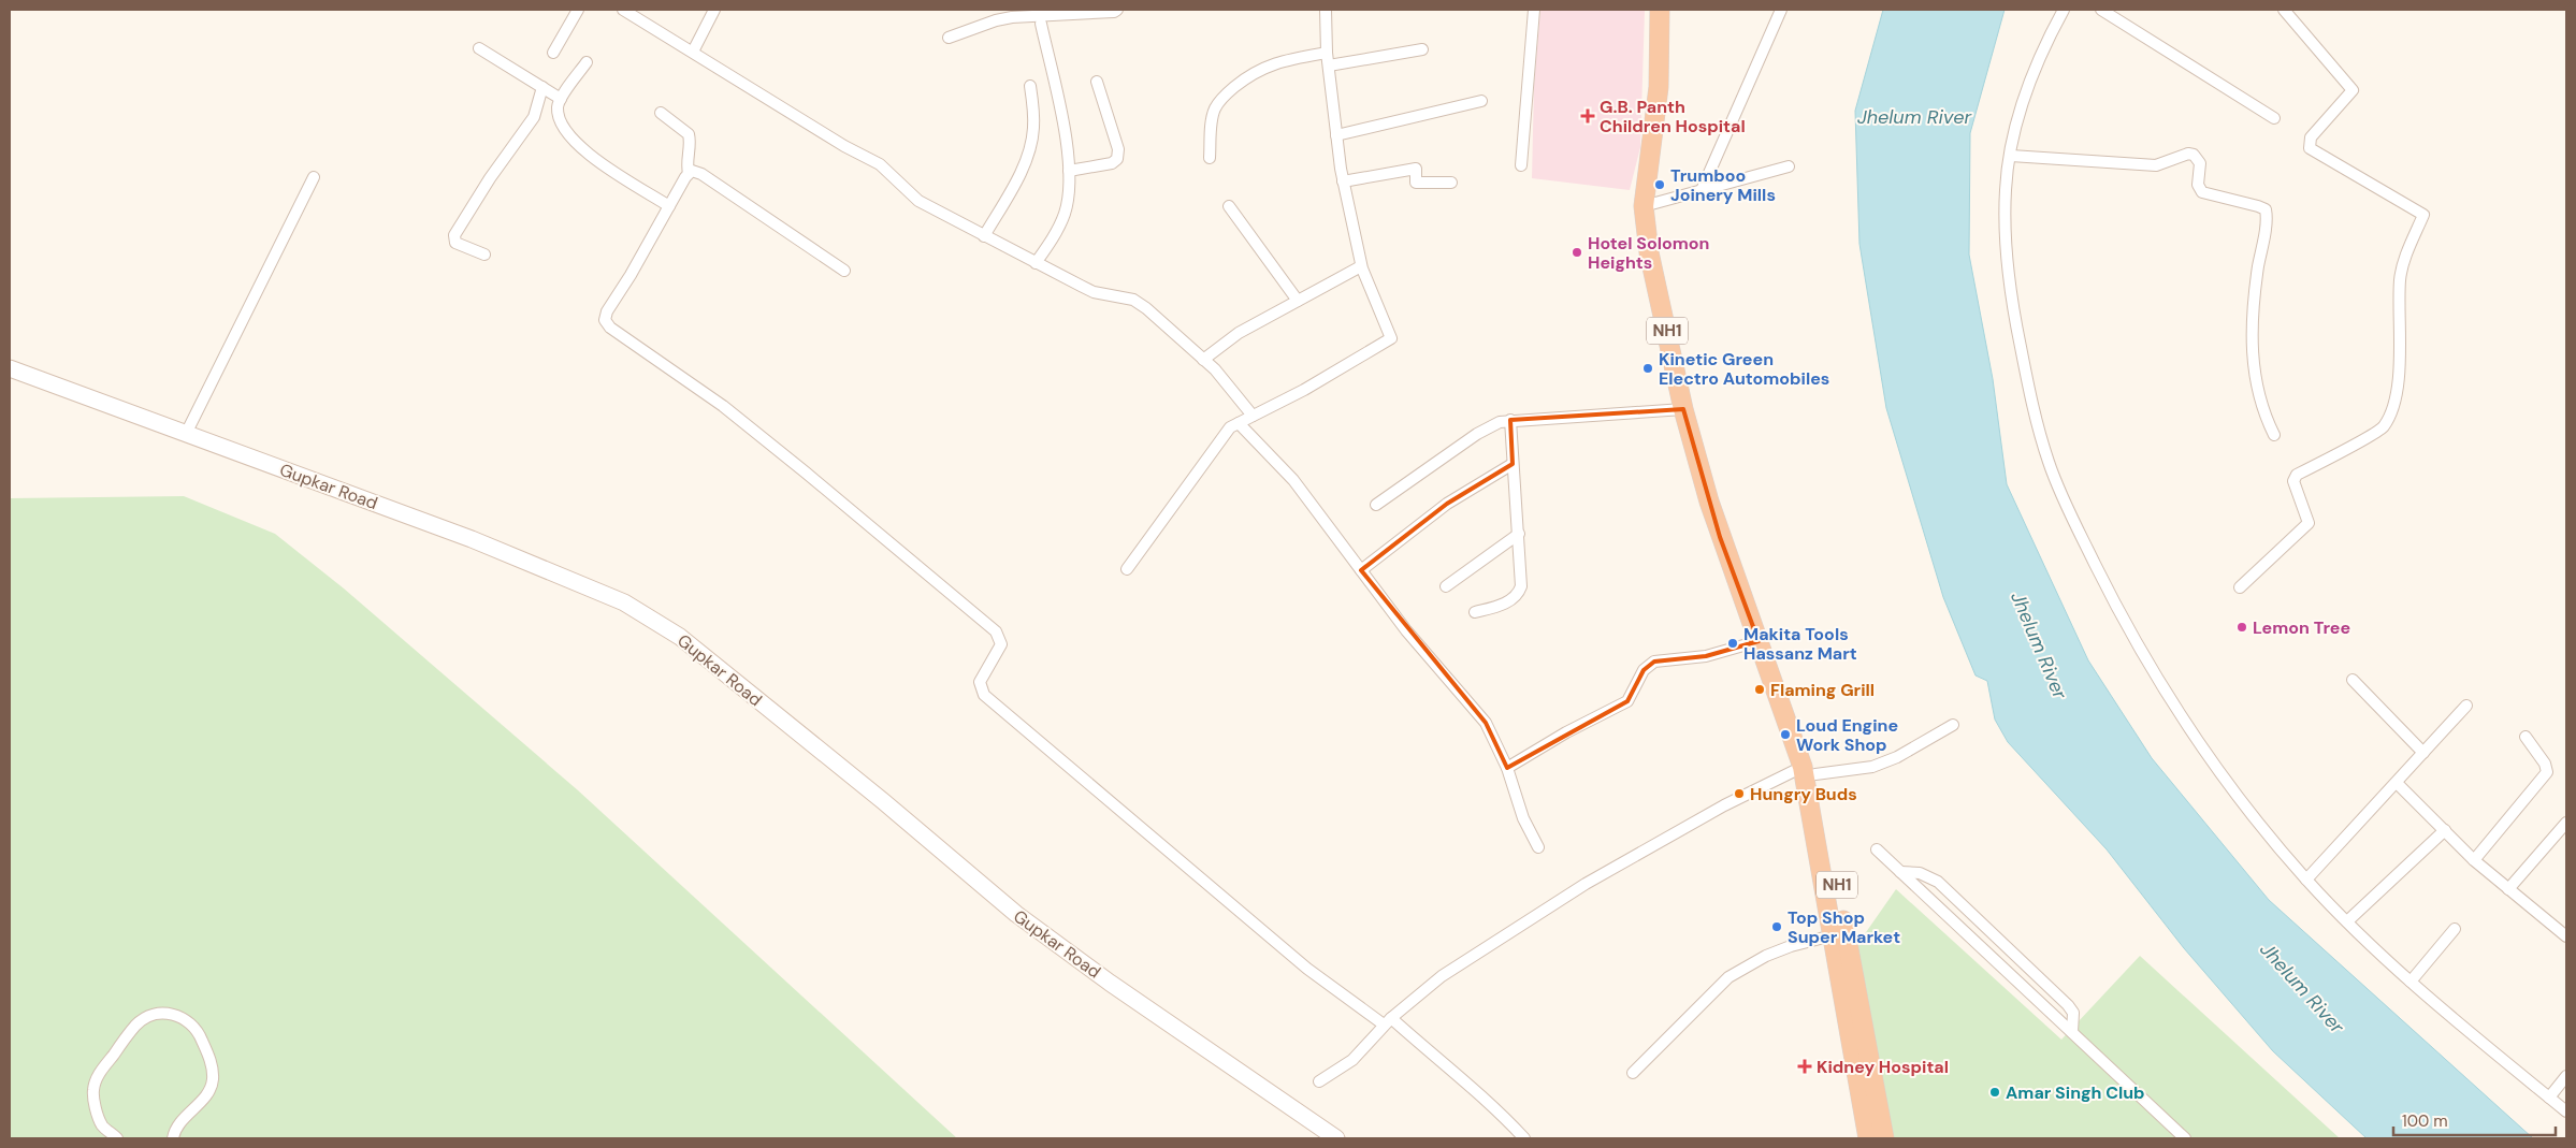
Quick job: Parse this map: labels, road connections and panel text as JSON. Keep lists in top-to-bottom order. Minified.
{"streets":{"highway":["NH1"],"main road":["Gupkar Road"]},"water":["Jhelum River"],"places":{"health":["G.B. Panth Children Hospital","Kidney Hospital"],"other":["Trumboo Joinery Mills","Hotel Solomon Heights","Kinetic Green Electro Automobiles","Lemon Tree","Makita Tools Hassanz Mart","Flaming Grill","Loud Engine Work Shop","Hungry Buds","Top Shop Super Market","Amar Singh Club"]},"scale_bar":"100 m"}
